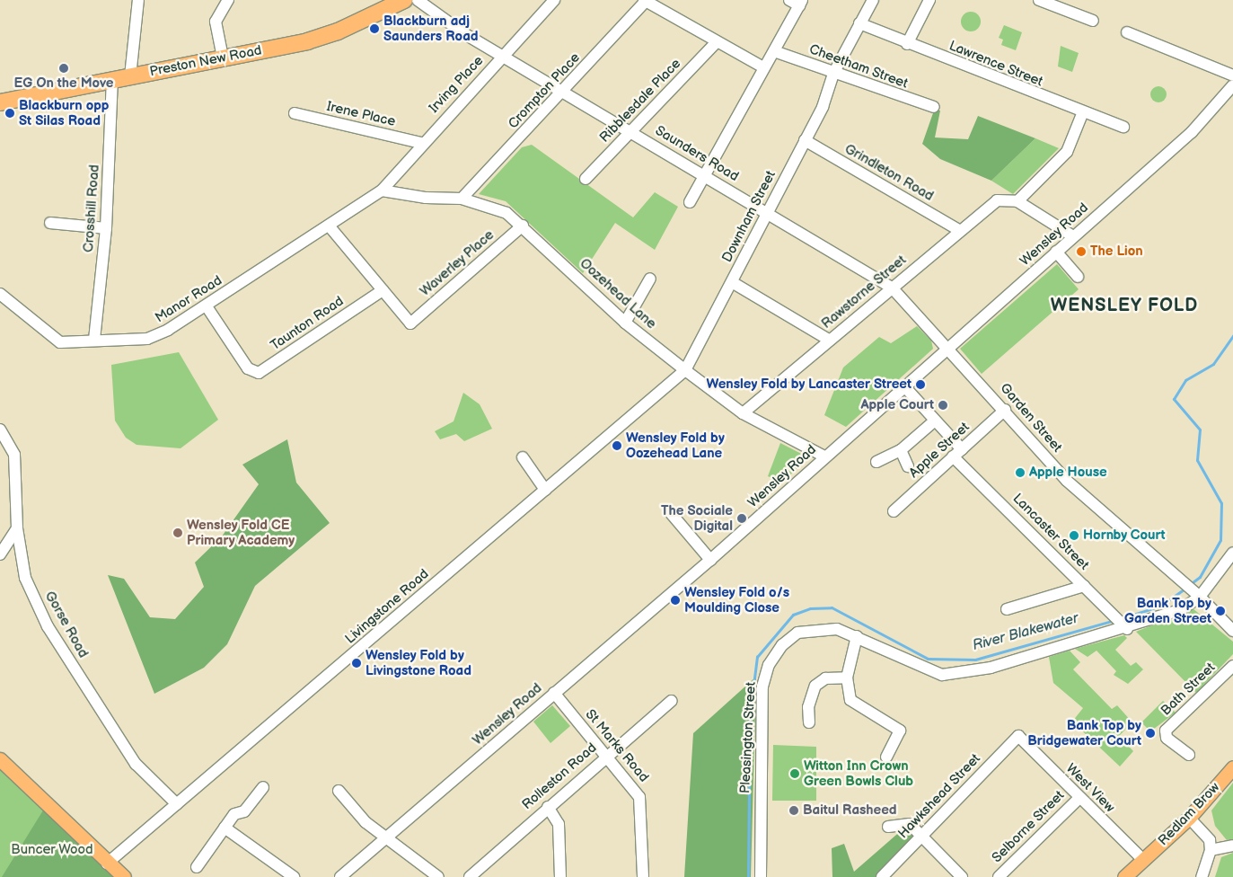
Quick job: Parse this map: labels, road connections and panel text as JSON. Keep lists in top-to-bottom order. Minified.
{"streets":{"highway":["Preston New Road"],"main road":["Redlam Brow"],"street":["Lawrence Street","Cheetham Street","Irving Place","Crompton Place","Ribblesdale Place","Irene Place","Saunders Road","Grindleton Road","Crosshill Road","Downham Street","Wensley Road","Waverley Place","Rawstorne Street","Oozehead Lane","Manor Road","Taunton Road","Garden Street","Apple Street","Lancaster Street","Livingstone Road","Gorse Road","Bath Street","Pleasington Street","St Marks Road","Rolleston Road","West View","Hawkshead Street","Selborne Street"]},"crossings":[["Preston New Road","Crosshill Road"],["Lawrence Street","Downham Street"],["Cheetham Street","Downham Street"],["Irving Place","Irene Place"],["Irving Place","Saunders Road"],["Irving Place","Oozehead Lane"],["Irving Place","Manor Road"],["Crompton Place","Saunders Road"],["Crompton Place","Oozehead Lane"],["Ribblesdale Place","Saunders Road"],["Saunders Road","Downham Street"],["Saunders Road","Wensley Road"],["Saunders Road","Rawstorne Street"],["Saunders Road","Garden Street"],["Grindleton Road","Downham Street"],["Grindleton Road","Rawstorne Street"],["Crosshill Road","Manor Road"],["Downham Street","Oozehead Lane"],["Downham Street","Livingstone Road"],["Wensley Road","Oozehead Lane"],["Wensley Road","Garden Street"],["Wensley Road","Lancaster Street"],["Wensley Road","St Marks Road"],["Waverley Place","Oozehead Lane"],["Waverley Place","Taunton Road"],["Rawstorne Street","Oozehead Lane"],["Oozehead Lane","Manor Road"],["Oozehead Lane","Livingstone Road"],["Manor Road","Taunton Road"],["Garden Street","Apple Street"],["Garden Street","Pleasington Street"],["Apple Street","Lancaster Street"],["Lancaster Street","Pleasington Street"],["Livingstone Road","Gorse Road"],["St Marks Road","Rolleston Road"],["West View","Hawkshead Street"],["West View","Redlam Brow"],["West View","Selborne Street"]],"districts":["WENSLEY FOLD"],"water":["River Blakewater"],"parks":["Buncer Wood"],"places":["Blackburn adj Saunders Road","EG On the Move","Blackburn opp St Silas Road","The Lion","Wensley Fold by Lancaster Street","Apple Court","Wensley Fold by Oozehead Lane","Apple House","The Sociale Digital","Wensley Fold CE Primary Academy","Hornby Court","Wensley Fold o/s Moulding Close","Bank Top by Garden Street","Wensley Fold by Livingstone Road","Bank Top by Bridgewater Court","Witton Inn Crown Green Bowls Club","Baitul Rasheed"]}
